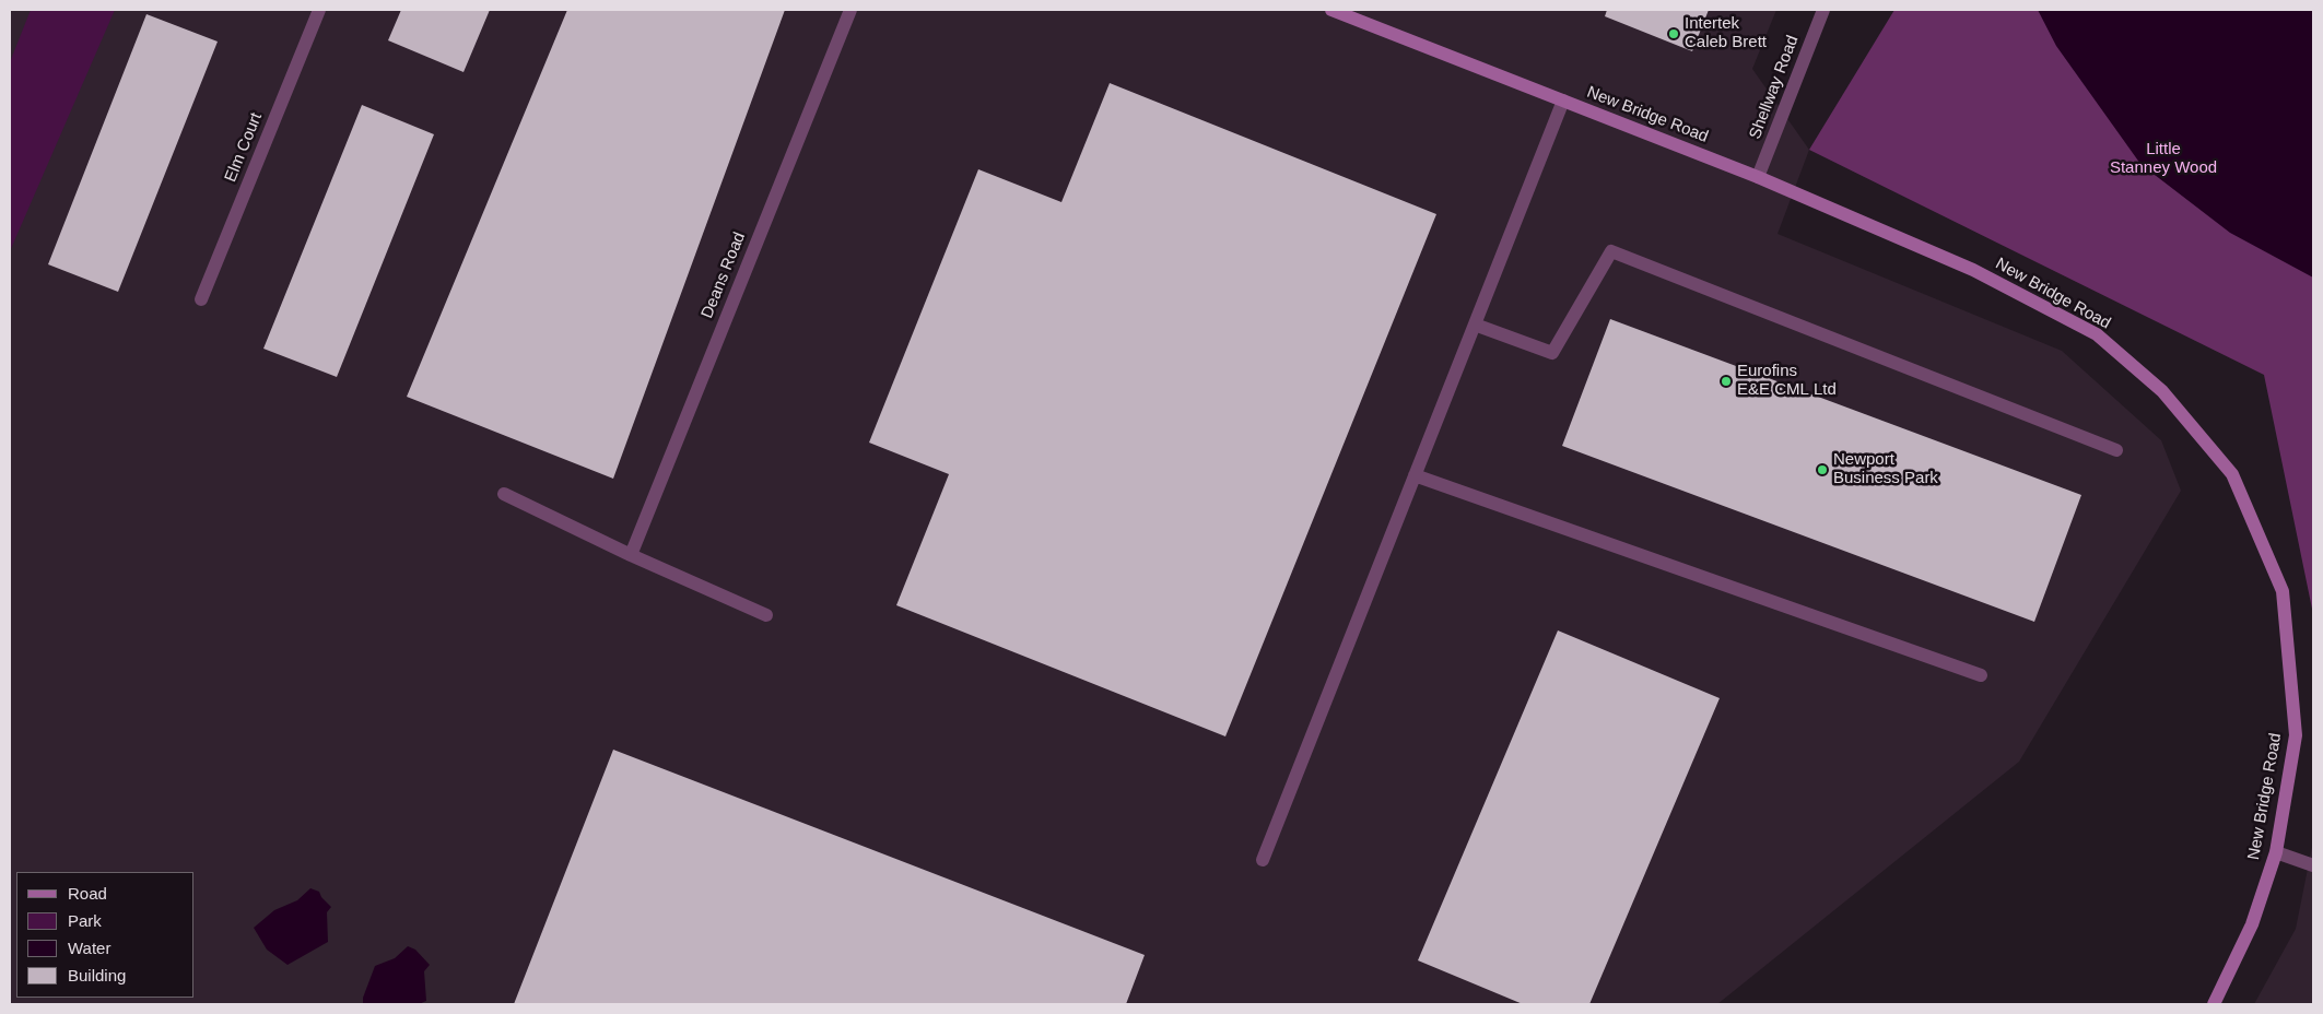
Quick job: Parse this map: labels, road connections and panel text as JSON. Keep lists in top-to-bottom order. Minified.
{"streets":{"street":["Shellway Road","New Bridge Road","Elm Court","Deans Road"]},"crossings":[["Shellway Road","New Bridge Road"]],"parks":["Little Stanney Wood"],"places":["Intertek Caleb Brett","Eurofins E&E CML Ltd","Newport Business Park"],"legend":["Road","Park","Water","Building"]}
